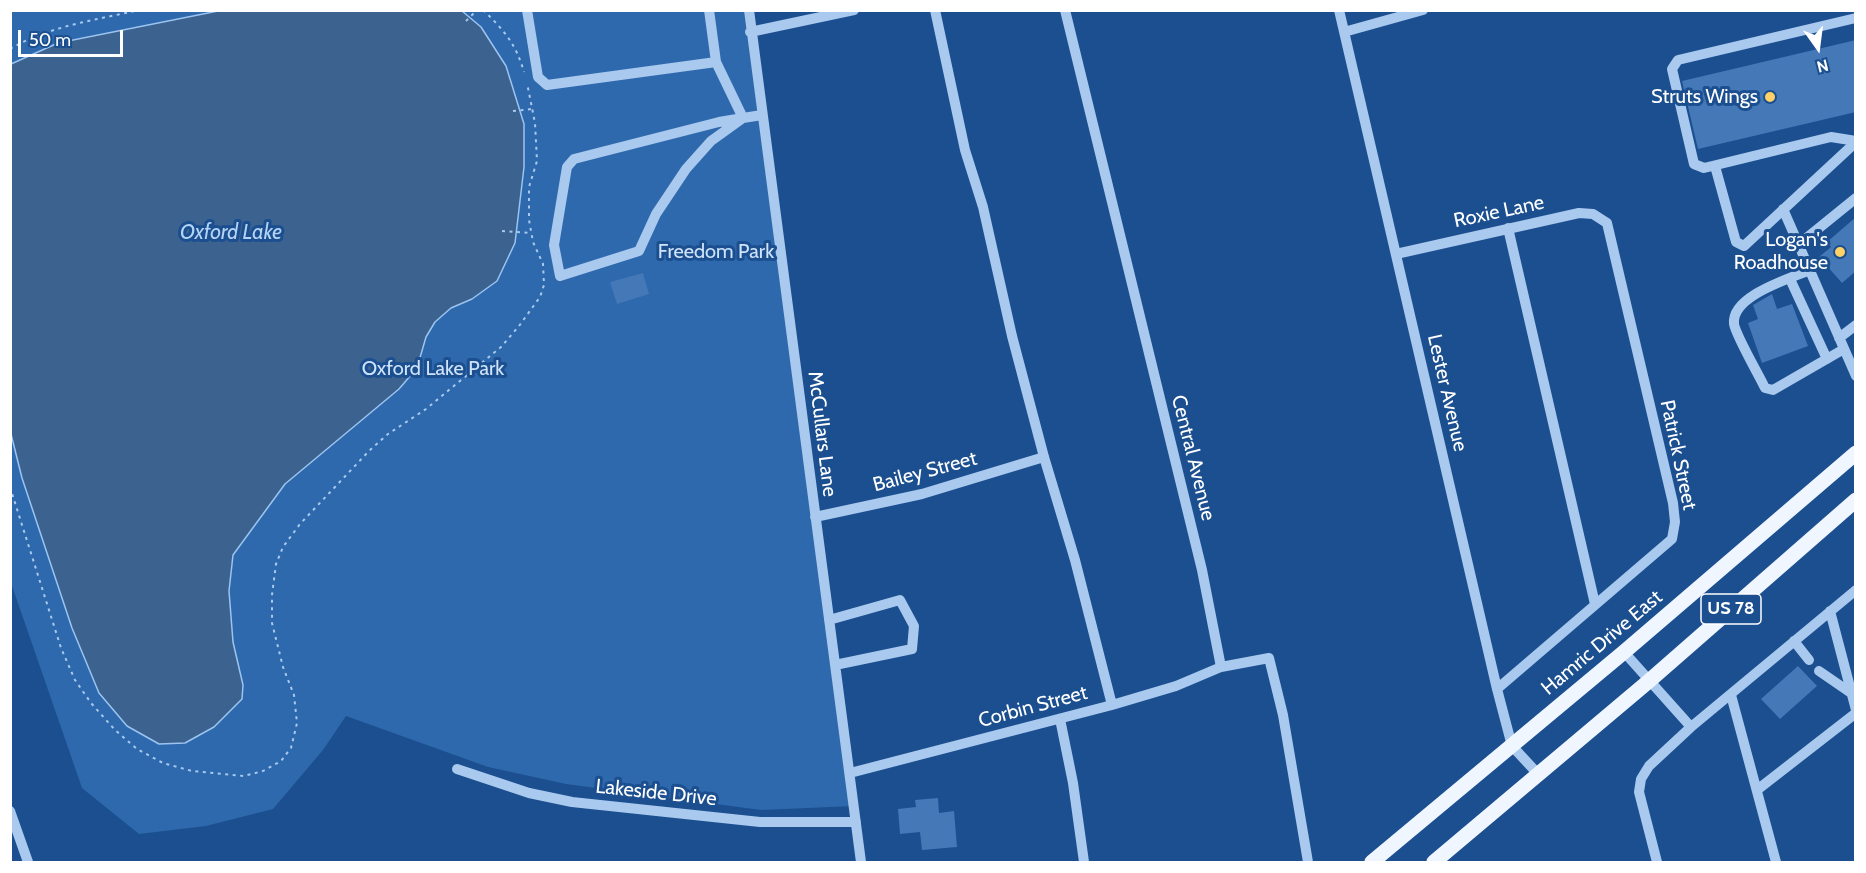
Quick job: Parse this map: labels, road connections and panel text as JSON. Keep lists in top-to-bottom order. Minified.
{"streets":{"main road":["US 78","Hamric Drive East"],"street":["Roxie Lane","Lester Avenue","McCullars Lane","Patrick Street","Central Avenue","Bailey Street","Corbin Street","Lakeside Drive"]},"crossings":[["Roxie Lane","Lester Avenue"],["Roxie Lane","Patrick Street"],["Lester Avenue","Patrick Street"],["Lester Avenue","US 78"],["Lester Avenue","Hamric Drive East"],["McCullars Lane","Bailey Street"],["McCullars Lane","Corbin Street"],["McCullars Lane","Lakeside Drive"],["Central Avenue","Corbin Street"]],"water":["Oxford Lake"],"parks":["Freedom Park","Oxford Lake Park"],"places":["Struts Wings","Logan's Roadhouse"],"scale_bar":"50 m","north":"bottom"}
